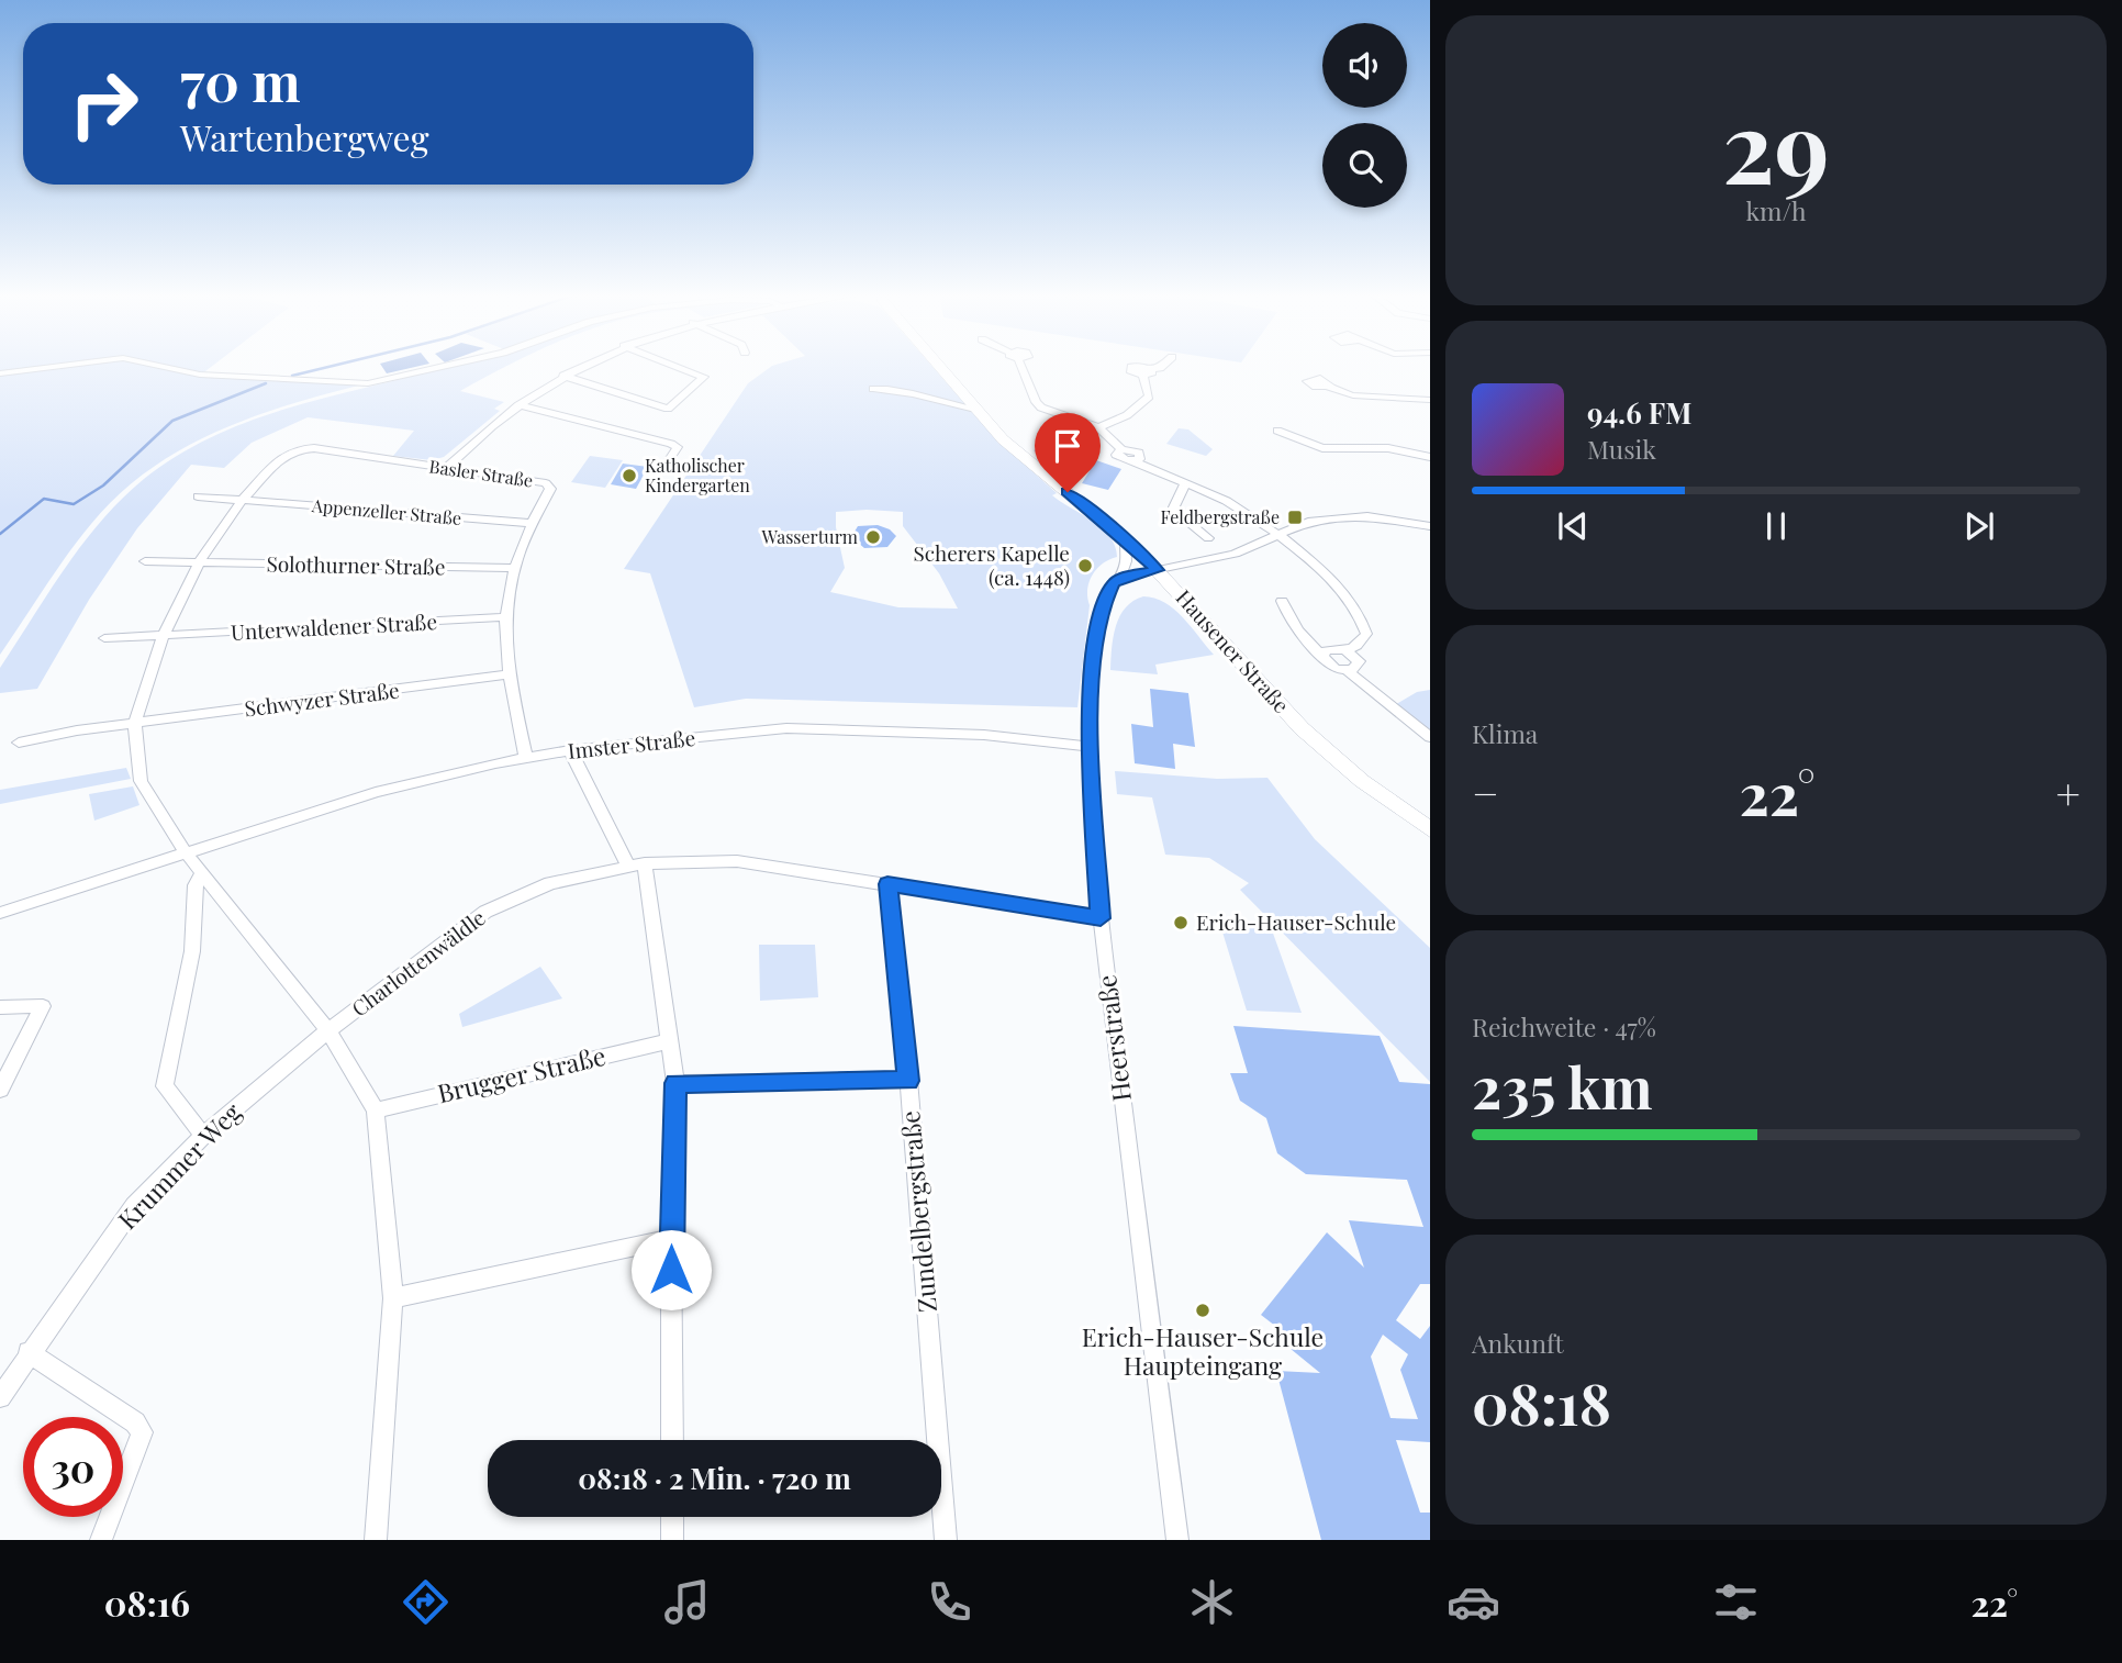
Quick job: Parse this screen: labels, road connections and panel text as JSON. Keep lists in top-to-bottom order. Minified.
{"streets":{"main road":["Hausener Straße"],"street":["Basler Straße","Appenzeller Straße","Solothurner Straße","Unterwaldener Straße","Schwyzer Straße","Imster Straße","Charlottenwäldle","Heerstraße","Brugger Straße","Krummer Weg","Zundelbergstraße"]},"crossings":[["Basler Straße","Appenzeller Straße"],["Basler Straße","Solothurner Straße"],["Basler Straße","Unterwaldener Straße"],["Basler Straße","Schwyzer Straße"],["Basler Straße","Imster Straße"],["Hausener Straße","Heerstraße"],["Imster Straße","Heerstraße"],["Charlottenwäldle","Heerstraße"],["Charlottenwäldle","Krummer Weg"],["Charlottenwäldle","Zundelbergstraße"]],"places":{"other":["Katholischer Kindergarten","Wasserturm","Scherers Kapelle (ca. 1448)","Erich-Hauser-Schule","Erich-Hauser-Schule Haupteingang"],"transit":["Feldbergstraße"]},"page":{"tile":[["29","km/h"],"Klima",["Reichweite · 47%","235 km"],["Ankunft","08:18"]],"turn":["70 m","Wartenbergweg"],"song":["94.6 FM","Musik"],"heat":["−","22°","+"],"limit":"30","trip":"08:18 · 2 Min. · 720 m","tabs":["08:16","22°"]}}
